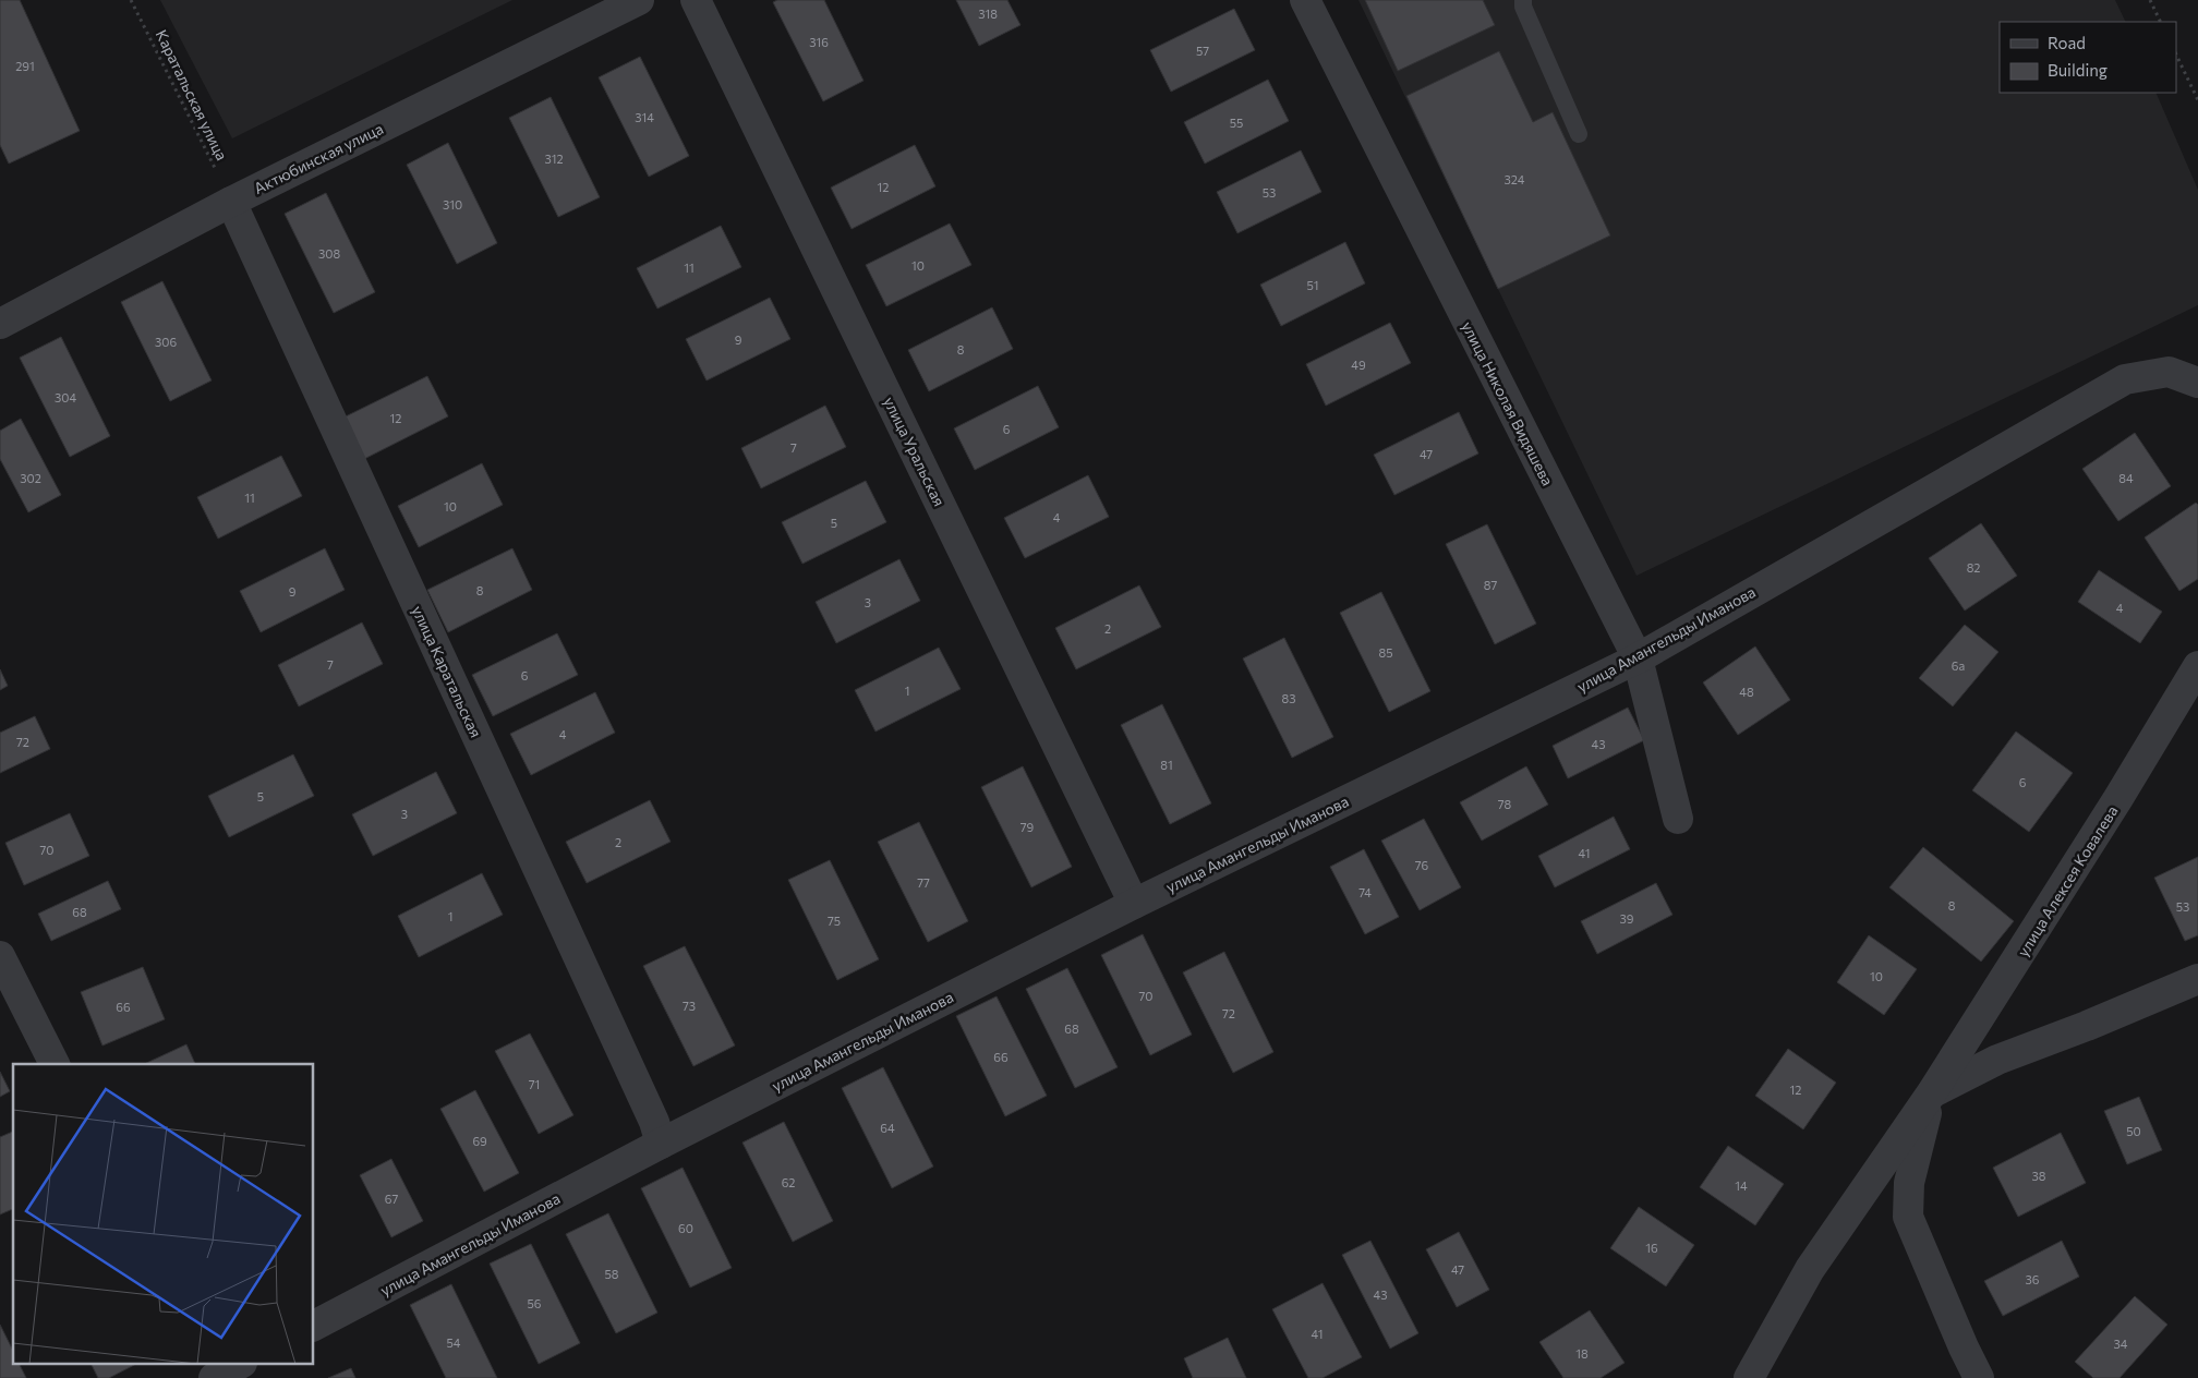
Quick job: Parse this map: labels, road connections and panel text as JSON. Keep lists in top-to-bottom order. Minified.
{"streets":{"street":["Актюбинская улица","улица Николая Видяшева","улица Уральская","улица Амангельды Иманова","улица Каратальская","улица Алексея Ковалева"],"path":["Каратальская улица"]},"crossings":[["Каратальская улица","Актюбинская улица"],["Каратальская улица","улица Каратальская"],["Актюбинская улица","улица Каратальская"],["улица Николая Видяшева","улица Амангельды Иманова"],["улица Уральская","улица Амангельды Иманова"],["улица Амангельды Иманова","улица Каратальская"]],"house_numbers":["318","316","57","291","314","55","312","324","12","53","310","308","10","11","51","9","306","8","49","304","12","6","7","47","302","84","11","10","4","5","82","87","8","9","3","4","2","85","7","6а","6","1","48","83","4","72","43","81","6","5","78","3","79","2","70","41","76","77","74","8","53","68","1","39","75","10","70","73","66","72","68","66","71","12","64","50","69","38","62","14","67","60","16","47","58","36","43","56","41","54","34","18"],"legend":["Road","Building"]}
